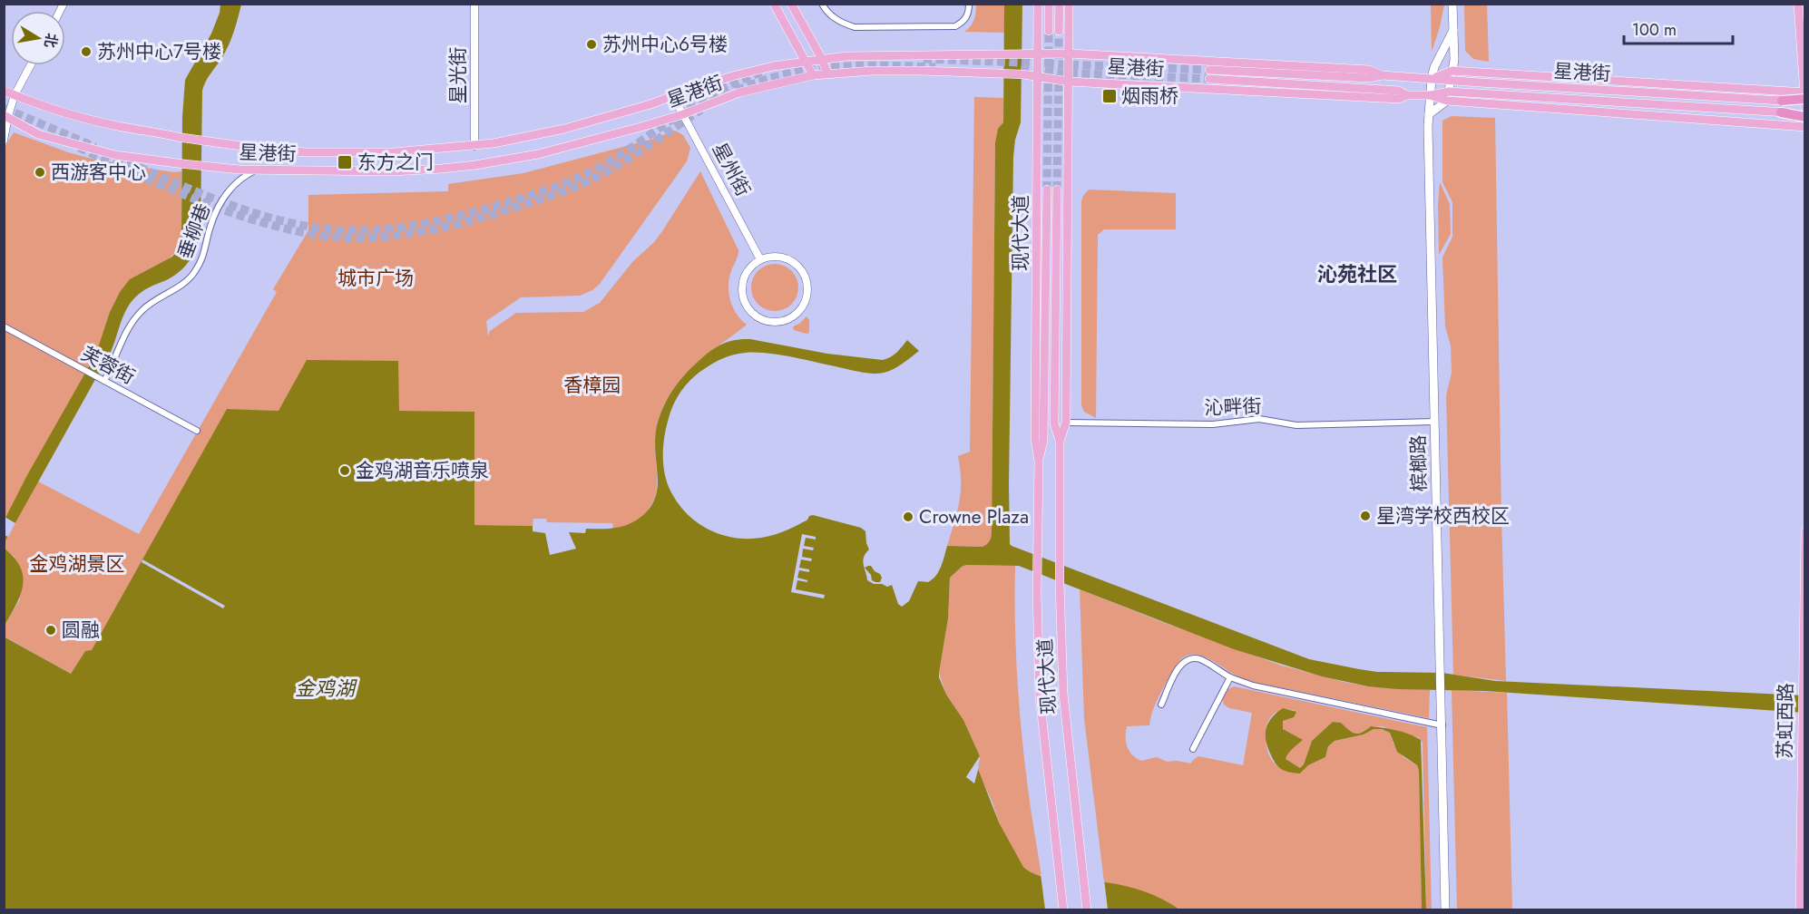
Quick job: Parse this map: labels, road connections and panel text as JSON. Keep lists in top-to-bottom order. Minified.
{"streets":{"main road":["星港街","现代大道","槟榔路","苏虹西路"],"street":["星光街","星州街","垂柳巷","芙蓉街","沁畔街"]},"crossings":[["星港街","星光街"],["星港街","星州街"],["星港街","垂柳巷"],["星港街","现代大道"],["星港街","槟榔路"],["垂柳巷","芙蓉街"],["现代大道","沁畔街"],["沁畔街","槟榔路"]],"districts":["沁苑社区"],"water":["金鸡湖"],"parks":["城市广场","香樟园","金鸡湖景区"],"places":{"other":["苏州中心6号楼","苏州中心7号楼","西游客中心","金鸡湖音乐喷泉","星湾学校西校区","Crowne Plaza","圆融"],"transit":["烟雨桥","东方之门"]},"scale_bar":"100 m","north":"right"}
